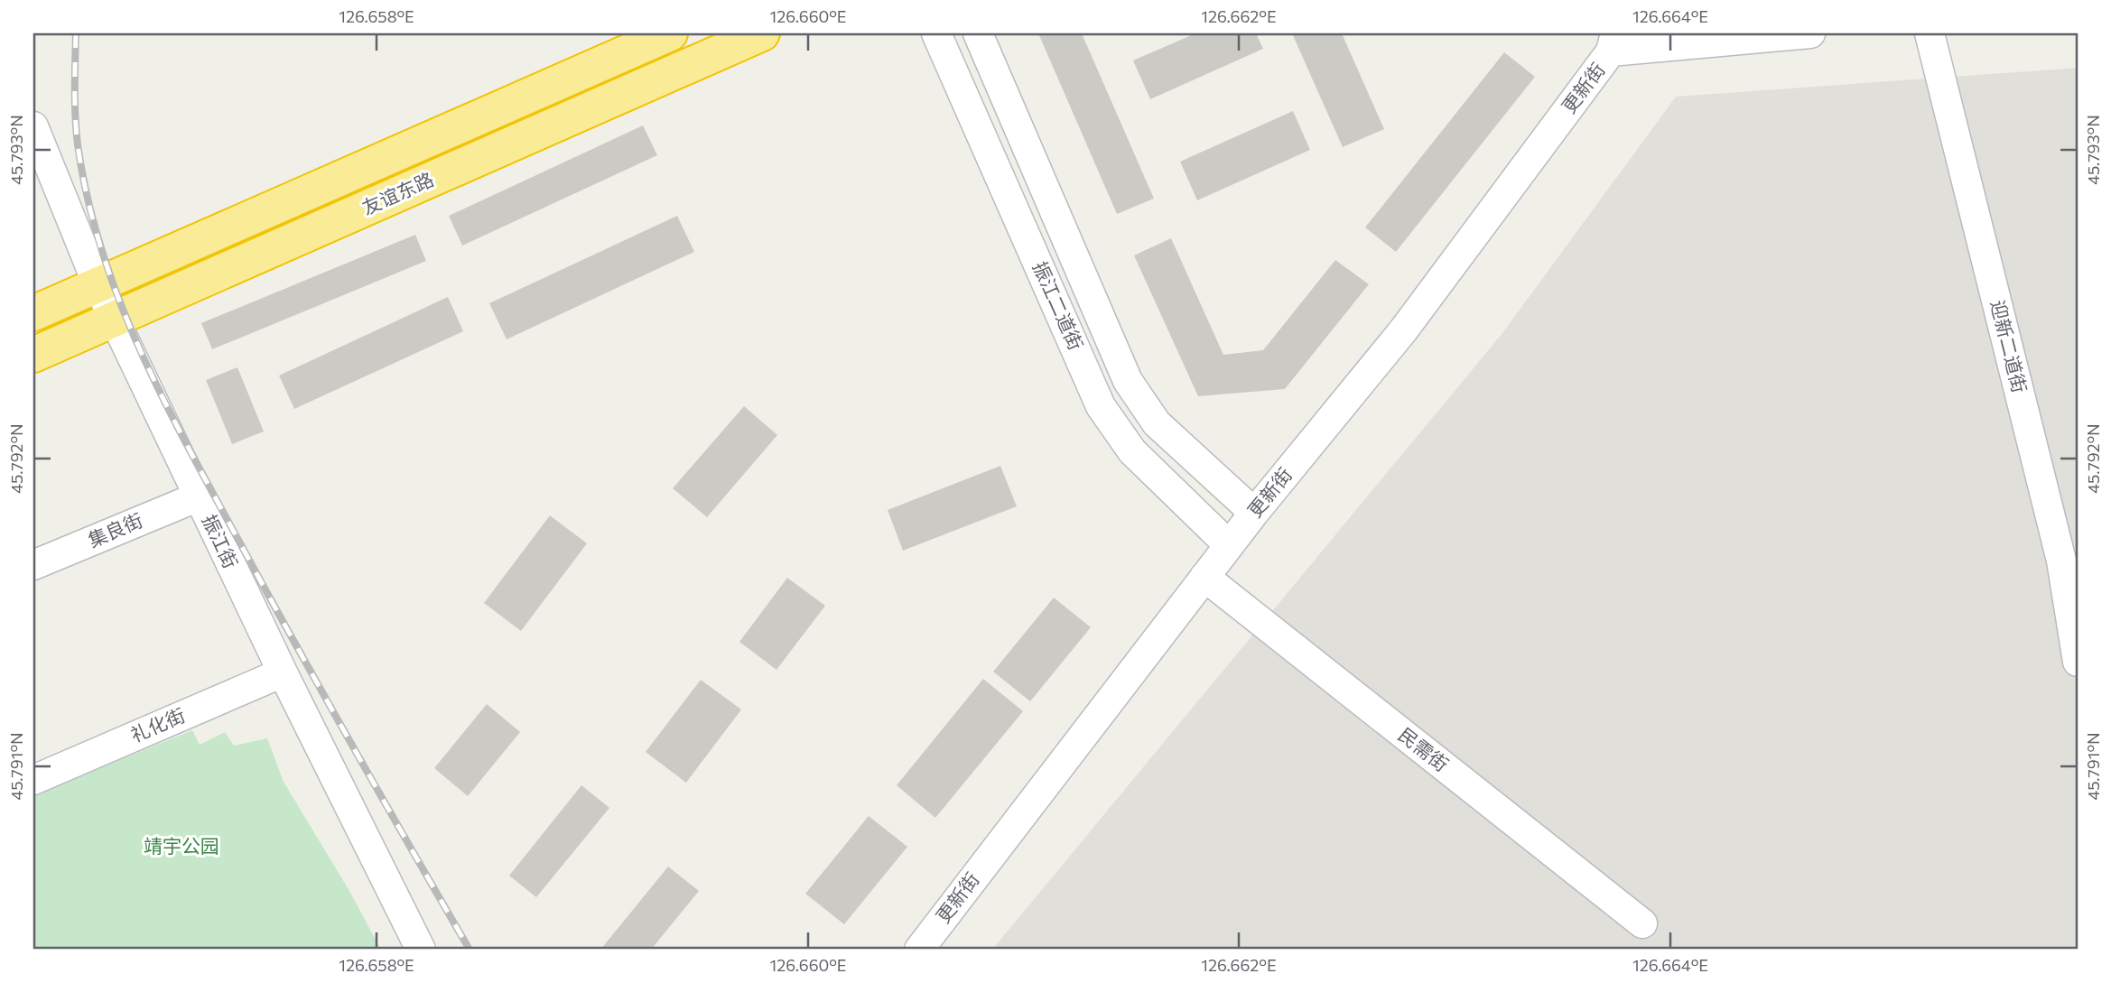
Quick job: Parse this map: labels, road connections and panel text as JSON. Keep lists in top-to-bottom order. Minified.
{"streets":{"highway":["友谊东路"],"street":["更新街","振江二道街","迎新二道街","集良街","振江街","礼化街","民需街"]},"crossings":[["更新街","振江二道街"],["更新街","民需街"],["友谊东路","振江街"],["集良街","振江街"],["振江街","礼化街"]],"parks":["靖宇公园"],"coordinates":["126.658°E","126.660°E","126.662°E","126.664°E","45.793°N","45.792°N","45.791°N"]}
